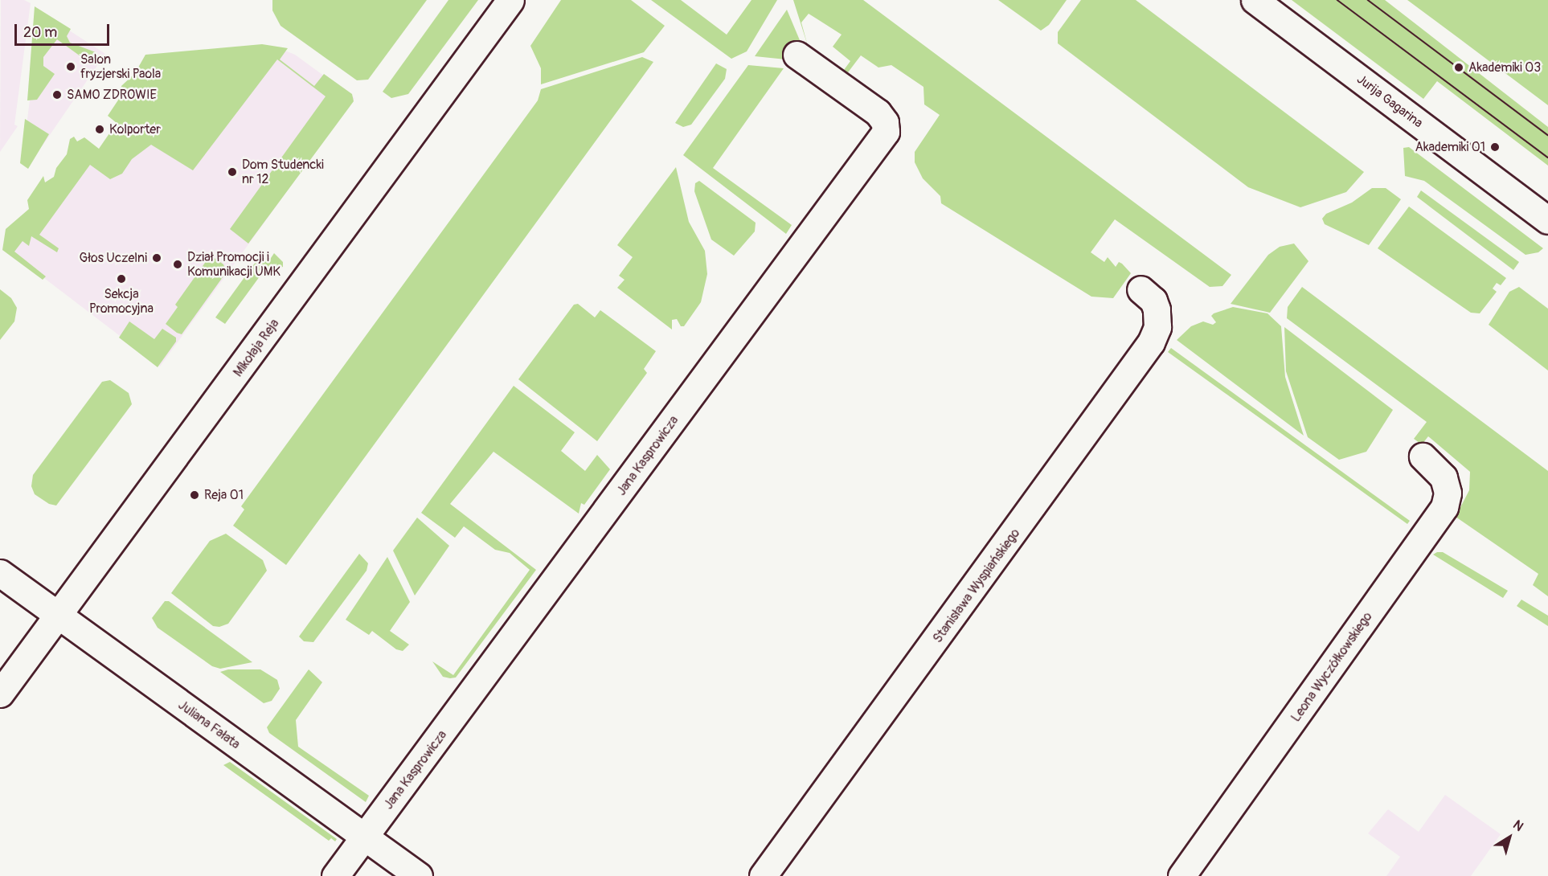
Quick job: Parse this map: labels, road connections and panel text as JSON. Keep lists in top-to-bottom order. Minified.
{"streets":{"street":["Jurija Gagarina","Mikołaja Reja","Jana Kasprowicza","Stanisława Wyspiańskiego","Leona Wyczółkowskiego","Juliana Fałata"]},"crossings":[["Mikołaja Reja","Juliana Fałata"],["Jana Kasprowicza","Juliana Fałata"]],"places":["Salon fryzjerski Paola","Akademiki 03","SAMO ZDROWIE","Kolporter","Akademiki 01","Dom Studencki nr 12","Głos Uczelni","Dział Promocji i Komunikacji UMK","Sekcja Promocyjna","Reja 01"],"scale_bar":"20 m","north":"top right"}
